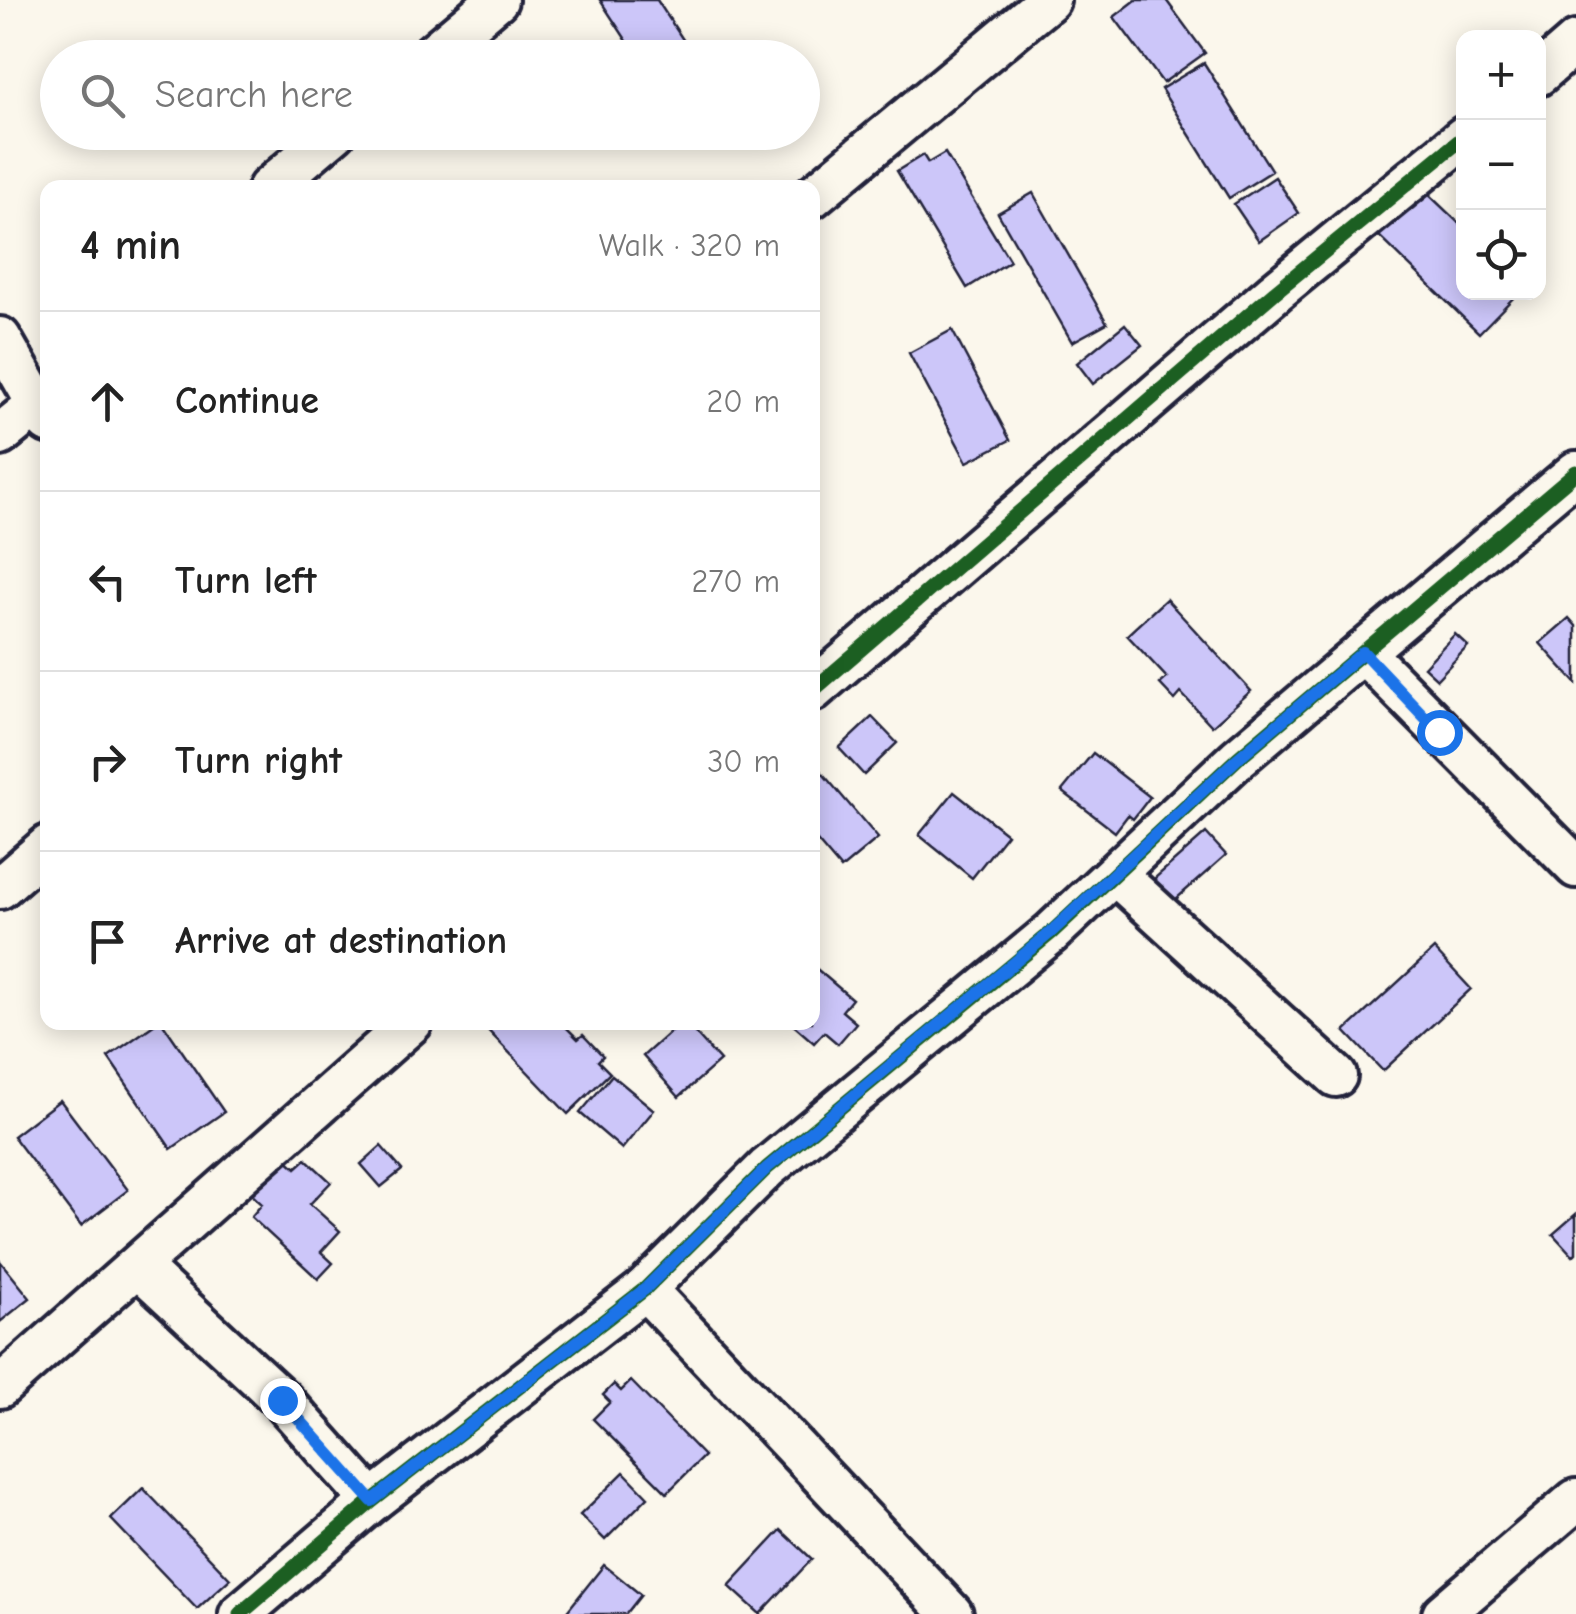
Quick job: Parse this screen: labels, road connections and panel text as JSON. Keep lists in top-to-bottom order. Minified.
{"page":{"map_buttons":["+","−"],"search":"Search here","heading":["4 min","Walk · 320 m"],"list":[["Continue","20 m"],["Turn left","270 m"],["Turn right","30 m"],"Arrive at destination"]}}
